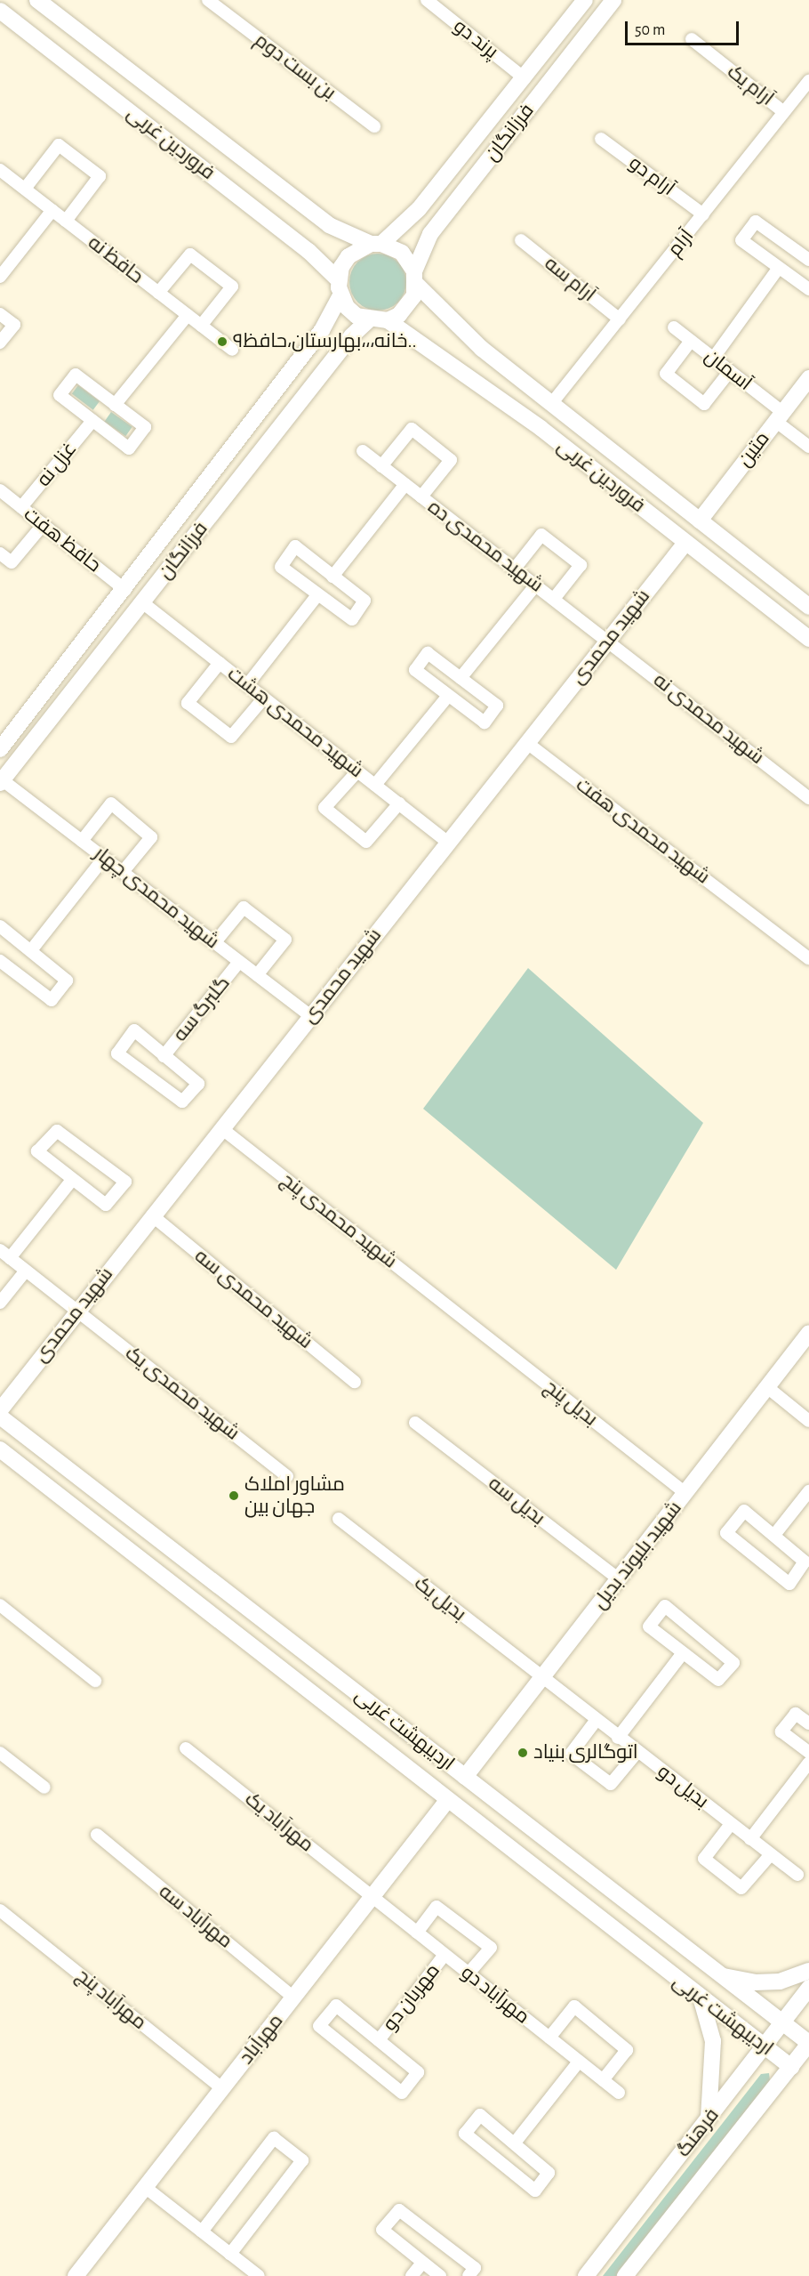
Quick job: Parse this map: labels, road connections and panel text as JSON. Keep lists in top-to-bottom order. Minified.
{"streets":{"main road":["فرزانگان","فروردین غربی","متین","شهید محمدی","شهید بلیوند بدیل","اردیبهشت غربی","مهرآباد","فرهنگ"],"street":["پرند دو","بن بست دوم","آرام یک","آرام دو","آرام","حافظ نه","آرام سه","آسمان","غزل نه","حافظ هفت","شهید محمدی ده","شهید محمدی نه","شهید محمدی هشت","شهید محمدی هفت","شهید محمدی چهار","گلبرگ سه","شهید محمدی پنج","شهید محمدی سه","شهید محمدی یک","بدیل پنج","بدیل سه","بدیل یک","بدیل دو","مهرآباد یک","مهرآباد سه","مهرآباد دو","مهربان دو","مهرآباد پنج"]},"crossings":[["پرند دو","فرزانگان"],["آرام یک","آرام"],["فرزانگان","فروردین غربی"],["فرزانگان","حافظ هفت"],["فرزانگان","شهید محمدی هشت"],["فرزانگان","شهید محمدی چهار"],["فروردین غربی","آرام"],["فروردین غربی","متین"],["فروردین غربی","شهید محمدی"],["آرام دو","آرام"],["آرام","آرام سه"],["آسمان","متین"],["غزل نه","حافظ هفت"],["شهید محمدی ده","شهید محمدی"],["شهید محمدی ده","شهید محمدی نه"],["شهید محمدی","شهید محمدی نه"],["شهید محمدی","شهید محمدی هشت"],["شهید محمدی","شهید محمدی هفت"],["شهید محمدی","شهید محمدی چهار"],["شهید محمدی","شهید محمدی پنج"],["شهید محمدی","شهید محمدی سه"],["شهید محمدی","شهید محمدی یک"],["شهید محمدی چهار","گلبرگ سه"],["شهید محمدی پنج","بدیل پنج"],["بدیل پنج","شهید بلیوند بدیل"],["بدیل سه","شهید بلیوند بدیل"],["شهید بلیوند بدیل","بدیل یک"],["شهید بلیوند بدیل","اردیبهشت غربی"],["شهید بلیوند بدیل","بدیل دو"],["بدیل یک","بدیل دو"],["اردیبهشت غربی","مهرآباد"],["اردیبهشت غربی","فرهنگ"],["مهرآباد یک","مهرآباد دو"],["مهرآباد یک","مهرآباد"],["مهرآباد سه","مهرآباد"],["مهرآباد دو","مهربان دو"],["مهرآباد دو","مهرآباد"],["مهرآباد پنج","مهرآباد"]],"places":["خانه،،،بهارستان،حافظ۹..","مشاور املاک جهان بین","اتوگالری بنیاد"],"scale_bar":"50 m"}
